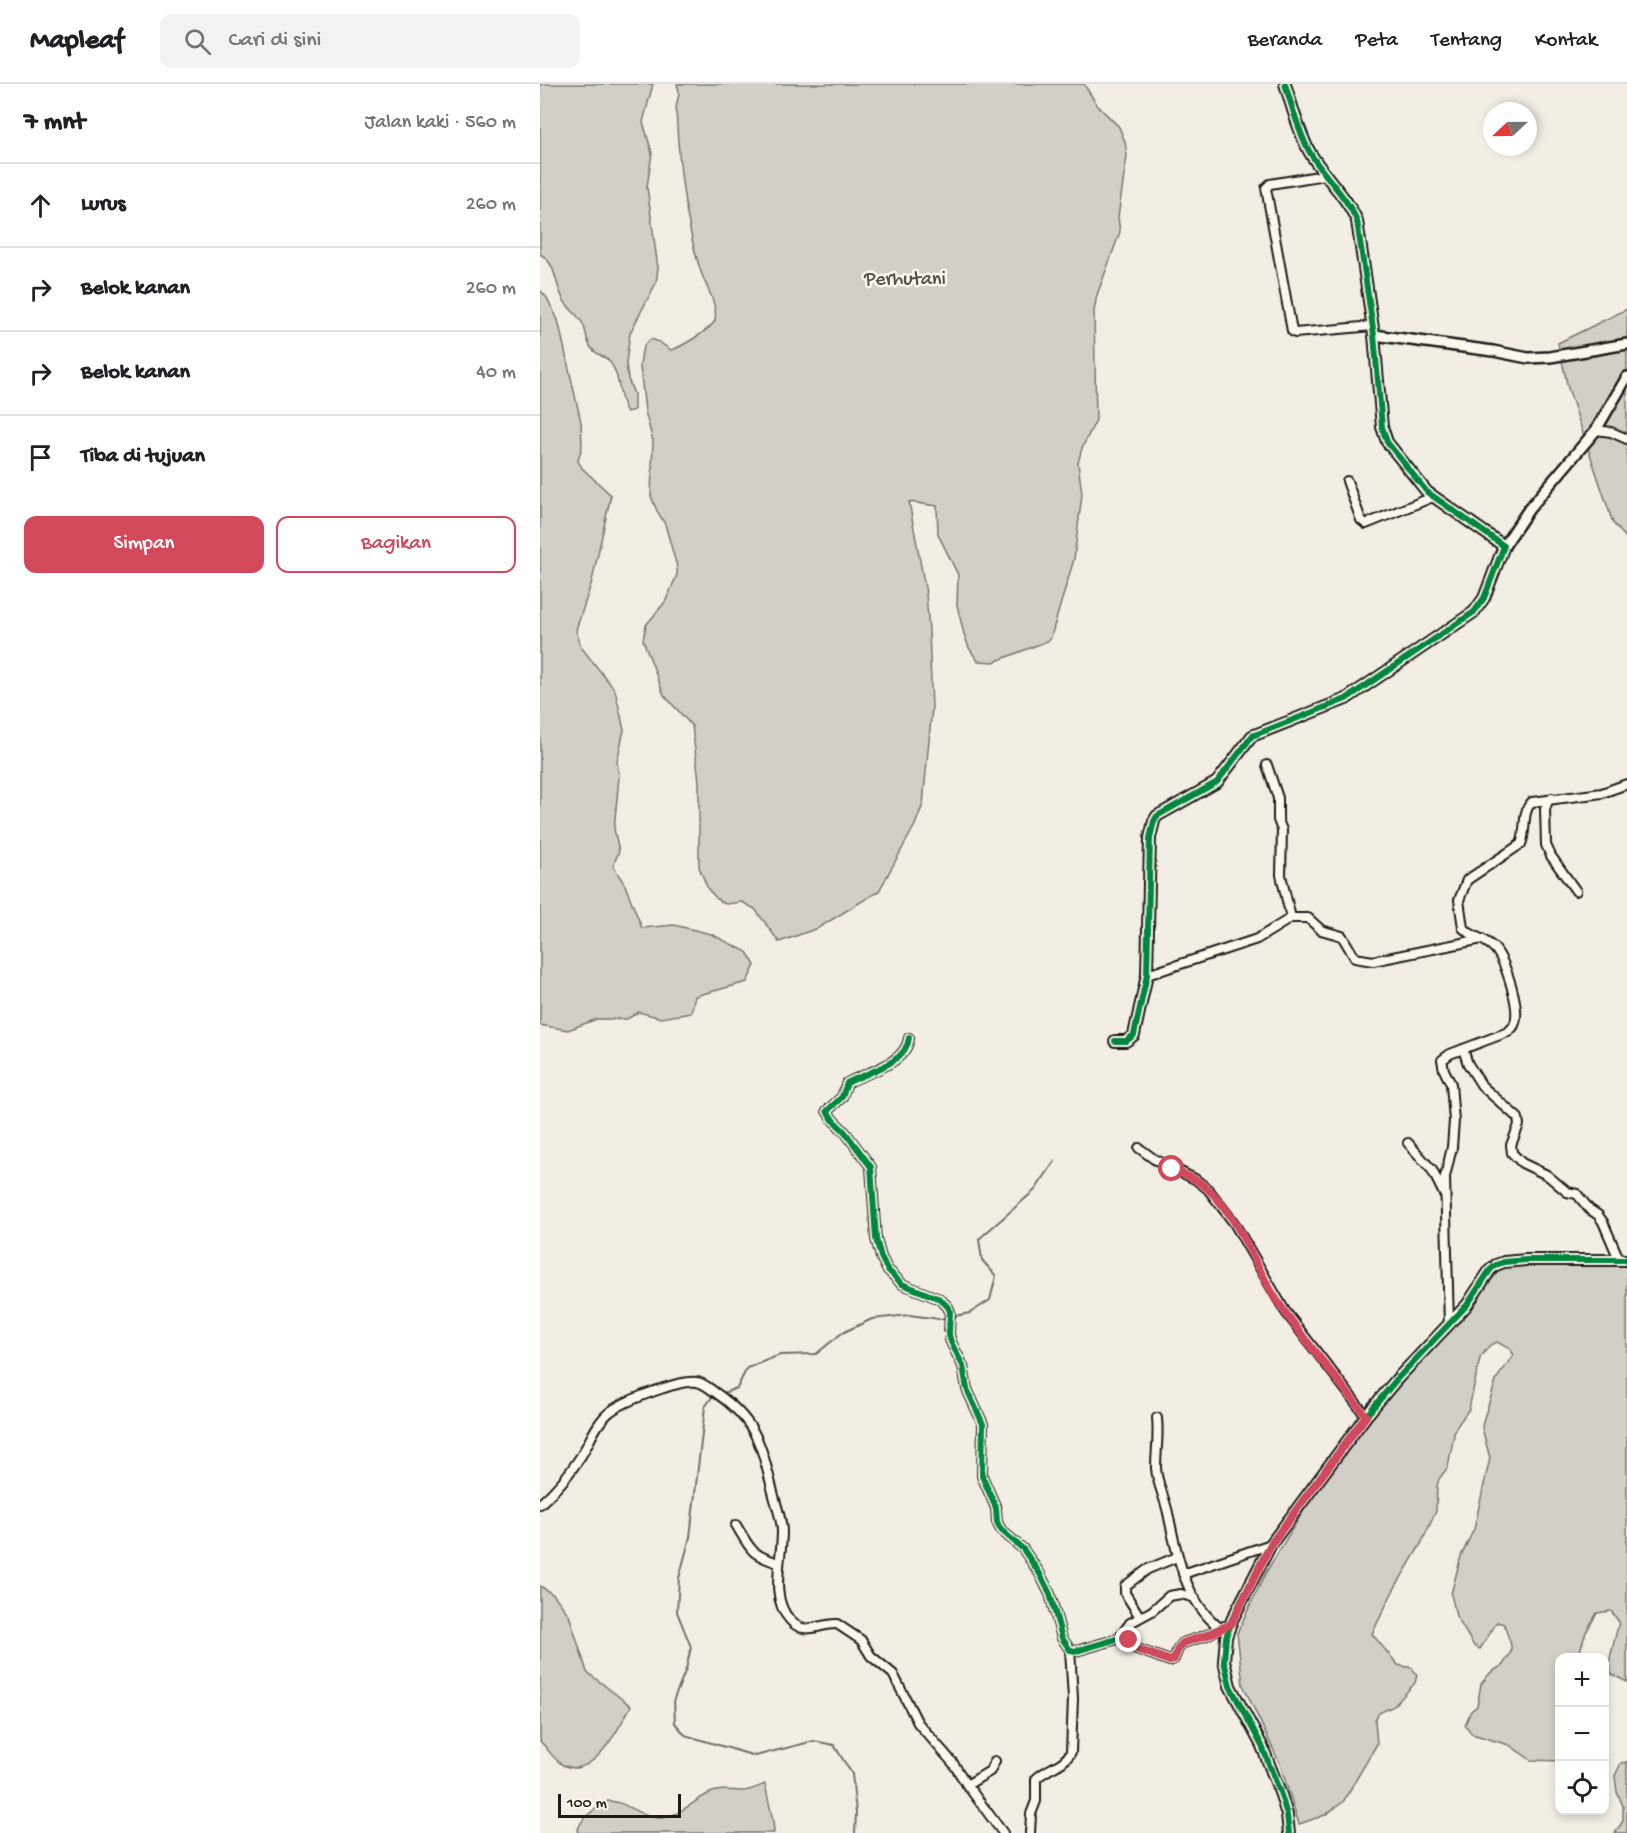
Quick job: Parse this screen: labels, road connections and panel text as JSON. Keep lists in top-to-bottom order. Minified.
{"parks":["Perhutani"],"scale_bar":"100 m","north":"left","page":{"header":"Mapleaf","search":"Cari di sini","nav":["Beranda","Peta","Tentang","Kontak"],"heading":["7 mnt","Jalan kaki · 560 m"],"list":[["Lurus","260 m"],["Belok kanan","260 m"],["Belok kanan","40 m"],"Tiba di tujuan"],"buttons":["Simpan","Bagikan"],"map_buttons":["+","−"],"scale":"100 m"}}
